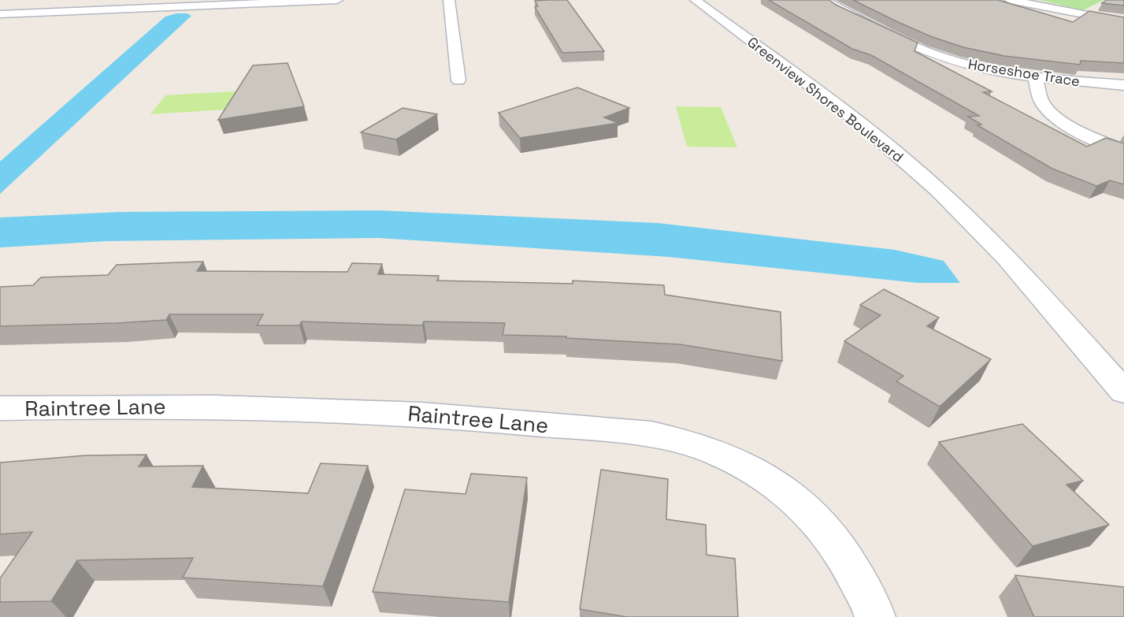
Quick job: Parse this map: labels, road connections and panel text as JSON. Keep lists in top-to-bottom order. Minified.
{"streets":{"street":["Horseshoe Trace","Greenview Shores Boulevard","Raintree Lane"]}}
